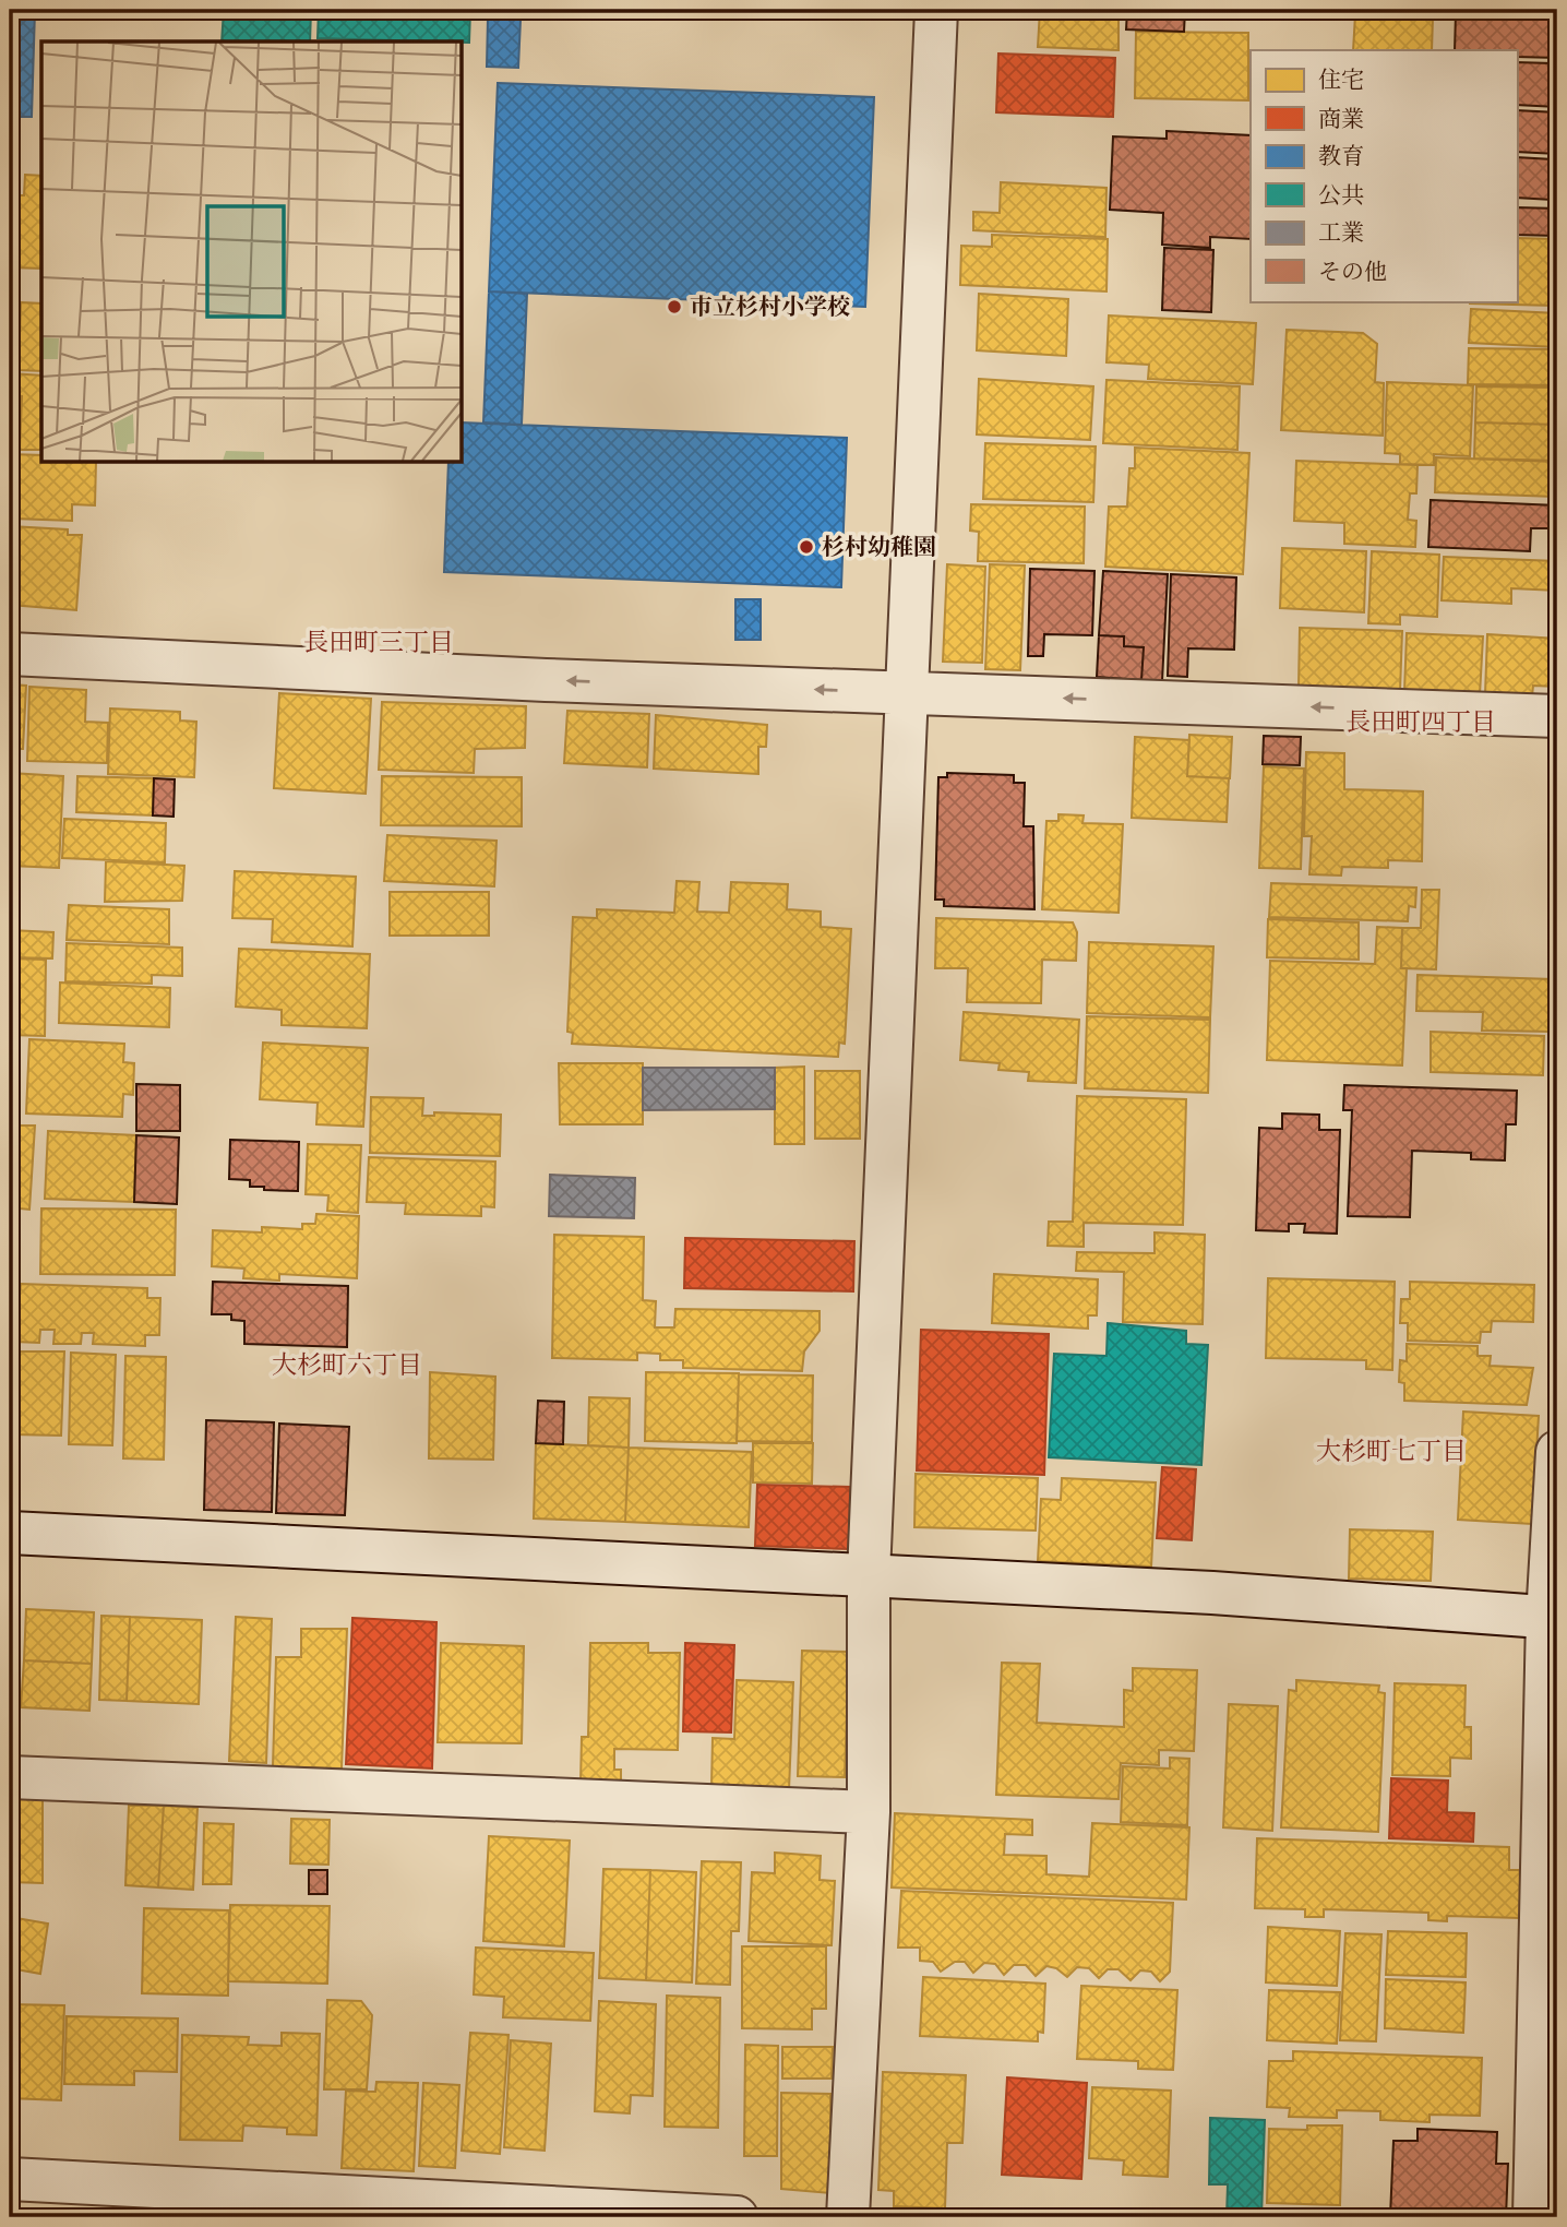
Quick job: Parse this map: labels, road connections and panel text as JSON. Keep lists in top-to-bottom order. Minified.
{"districts":["長田町三丁目","長田町四丁目","大杉町六丁目","大杉町七丁目"],"places":["市立杉村小学校","杉村幼稚園"],"legend":["住宅","商業","教育","公共","工業","その他"]}
